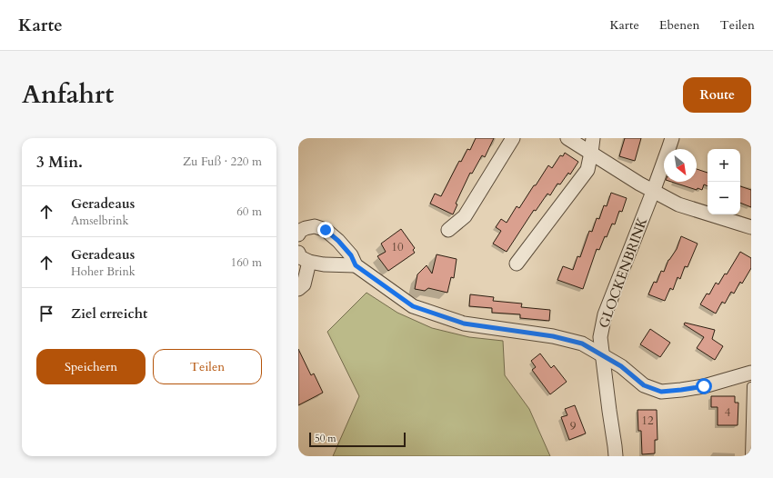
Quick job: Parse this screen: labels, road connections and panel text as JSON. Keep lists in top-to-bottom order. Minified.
{"streets":{"street":["GLOCKENBRINK"]},"house_numbers":["10","4","12","9"],"scale_bar":"50 m","north":"bottom right","page":{"header":"Karte","nav":["Karte","Ebenen","Teilen"],"title":"Anfahrt","buttons":["Route",["Speichern","Teilen"]],"heading":["3 Min.","Zu Fuß · 220 m"],"map_buttons":["+","−"],"list":[["Geradeaus","Amselbrink","60 m"],["Geradeaus","Hoher Brink","160 m"],"Ziel erreicht"],"scale":"50 m"}}
